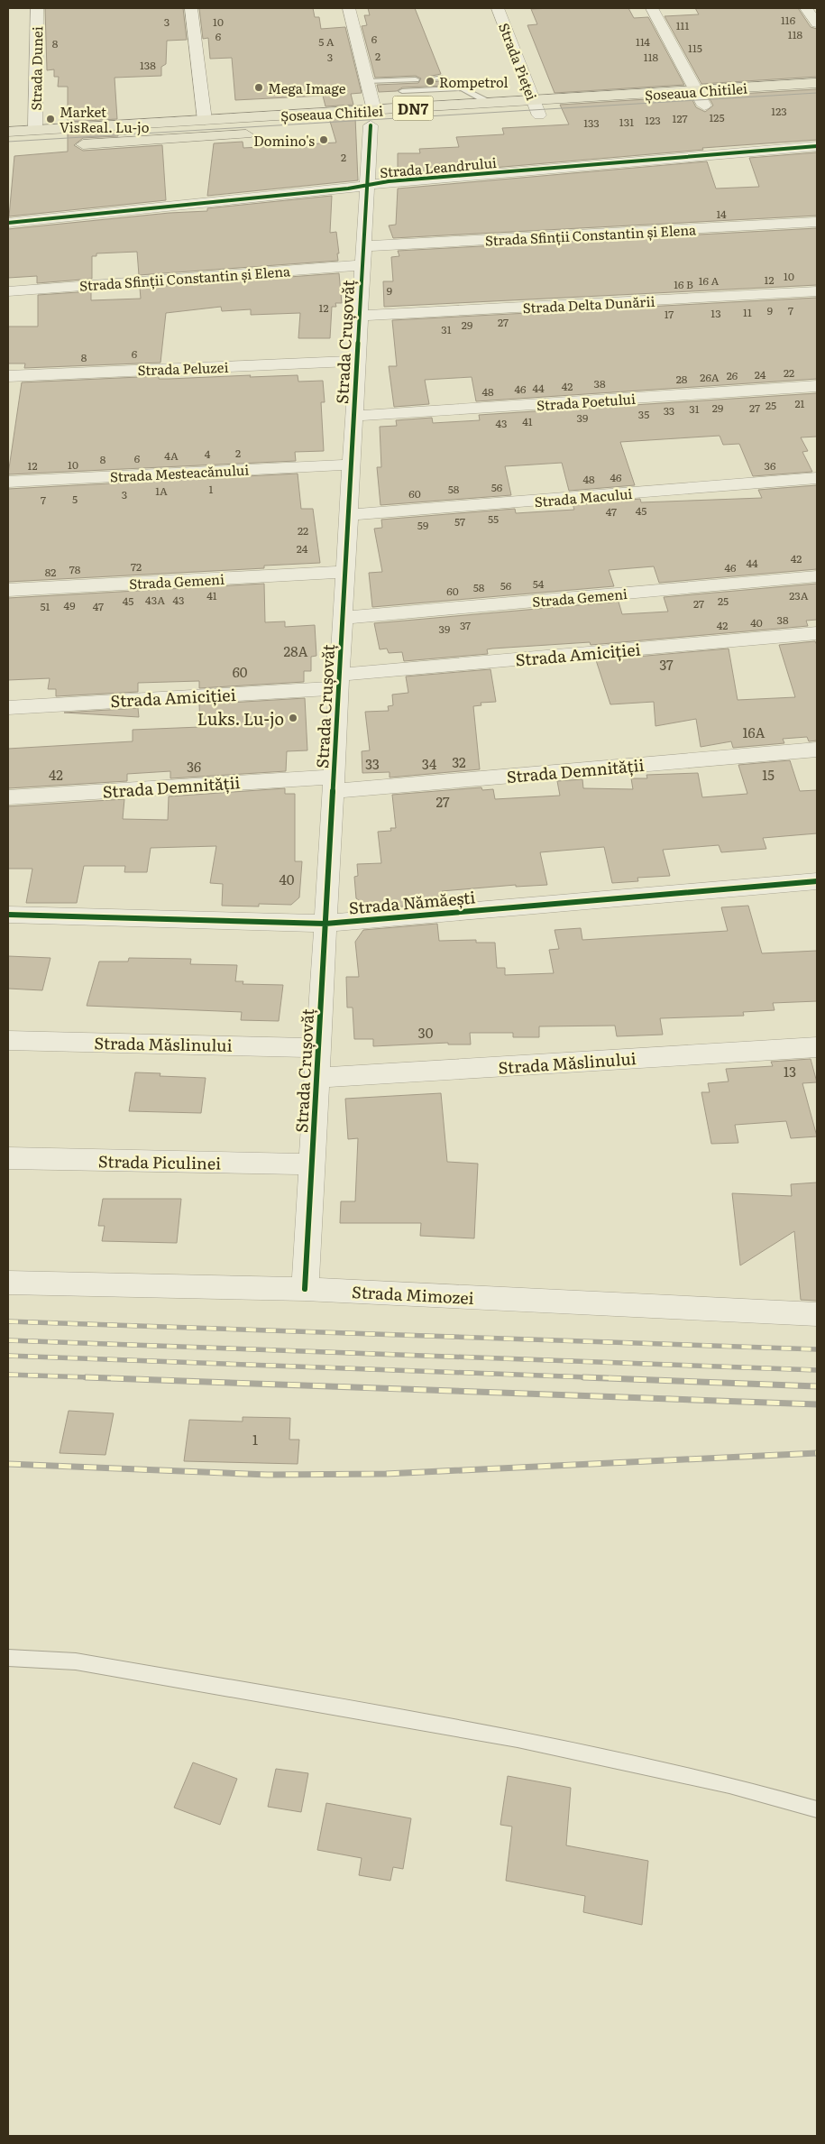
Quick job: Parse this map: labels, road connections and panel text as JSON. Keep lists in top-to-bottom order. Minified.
{"streets":{"main road":["Șoseaua Chitilei","DN7"],"street":["Strada Pieței","Strada Dunei","Strada Leandrului","Strada Sfinții Constantin și Elena","Strada Delta Dunării","Strada Crușovăț","Strada Peluzei","Strada Poetului","Strada Mesteacănului","Strada Macului","Strada Gemeni","Strada Amiciției","Strada Demnității","Strada Nămăești","Strada Măslinului","Strada Piculinei","Strada Mimozei"]},"crossings":[["Strada Pieței","Șoseaua Chitilei"],["Strada Dunei","Șoseaua Chitilei"],["Șoseaua Chitilei","Strada Crușovăț"],["Strada Leandrului","Strada Crușovăț"],["Strada Sfinții Constantin și Elena","Strada Crușovăț"],["Strada Delta Dunării","Strada Crușovăț"],["Strada Crușovăț","Strada Peluzei"],["Strada Crușovăț","Strada Poetului"],["Strada Crușovăț","Strada Mesteacănului"],["Strada Crușovăț","Strada Macului"],["Strada Crușovăț","Strada Gemeni"],["Strada Crușovăț","Strada Amiciției"],["Strada Crușovăț","Strada Demnității"],["Strada Crușovăț","Strada Nămăești"],["Strada Crușovăț","Strada Măslinului"],["Strada Crușovăț","Strada Piculinei"],["Strada Crușovăț","Strada Mimozei"]],"places":["Rompetrol","Mega Image","Market VisReal. Lu-jo","Domino's","Luks. Lu-jo"],"house_numbers":["116","3","10","111","118","6","6","5 A","114","8","115","2","3","118","138","123","125","127","123","131","133","2","14","10","12","16 A","16 B","9","12","9","7","11","13","17","27","29","31","6","8","22","24","26","26A","28","38","42","44","46","48","21","25","29","27","31","33","35","39","41","43","2","4","4A","6","8","10","12","36","46","48","56","1","58","1A","60","3","5","7","45","47","55","57","59","22","24","42","44","72","46","78","82","54","56","58","60","41","23A","43A","43","45","25","27","49","51","47","38","40","37","42","39","28A","37","60","16A","32","33","34","36","42","15","27","40","30","13","1"]}
